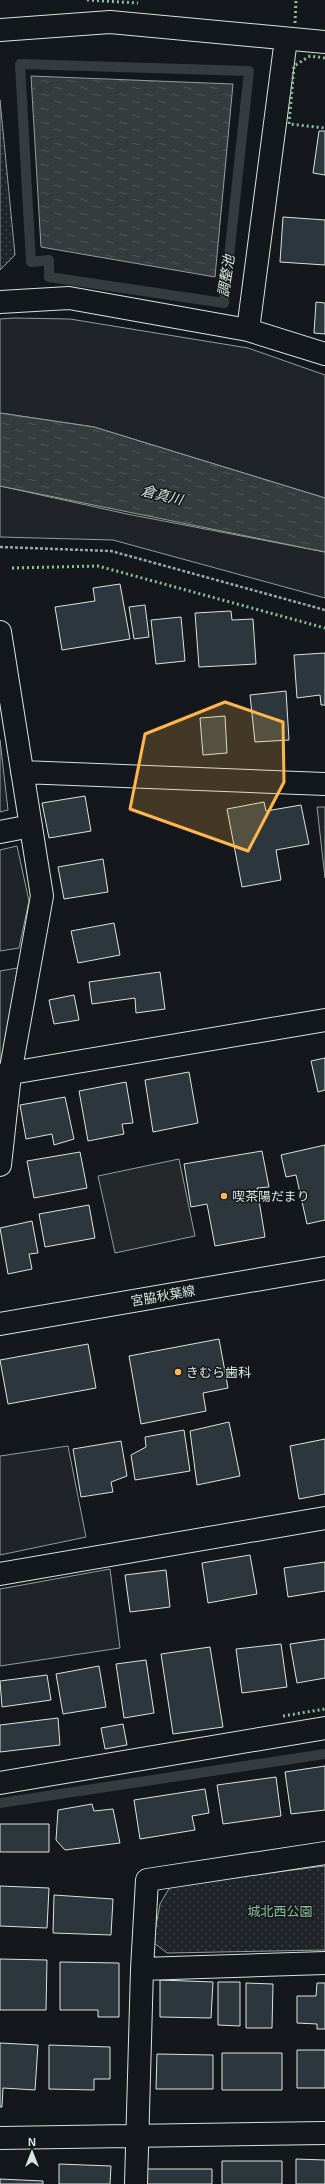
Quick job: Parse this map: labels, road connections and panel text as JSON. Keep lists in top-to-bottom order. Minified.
{"streets":{"street":["宮脇秋葉線"]},"water":["調整池","倉真川"],"parks":["城北西公園"],"places":["喫茶陽だまり","きむら歯科"],"north":"top"}
